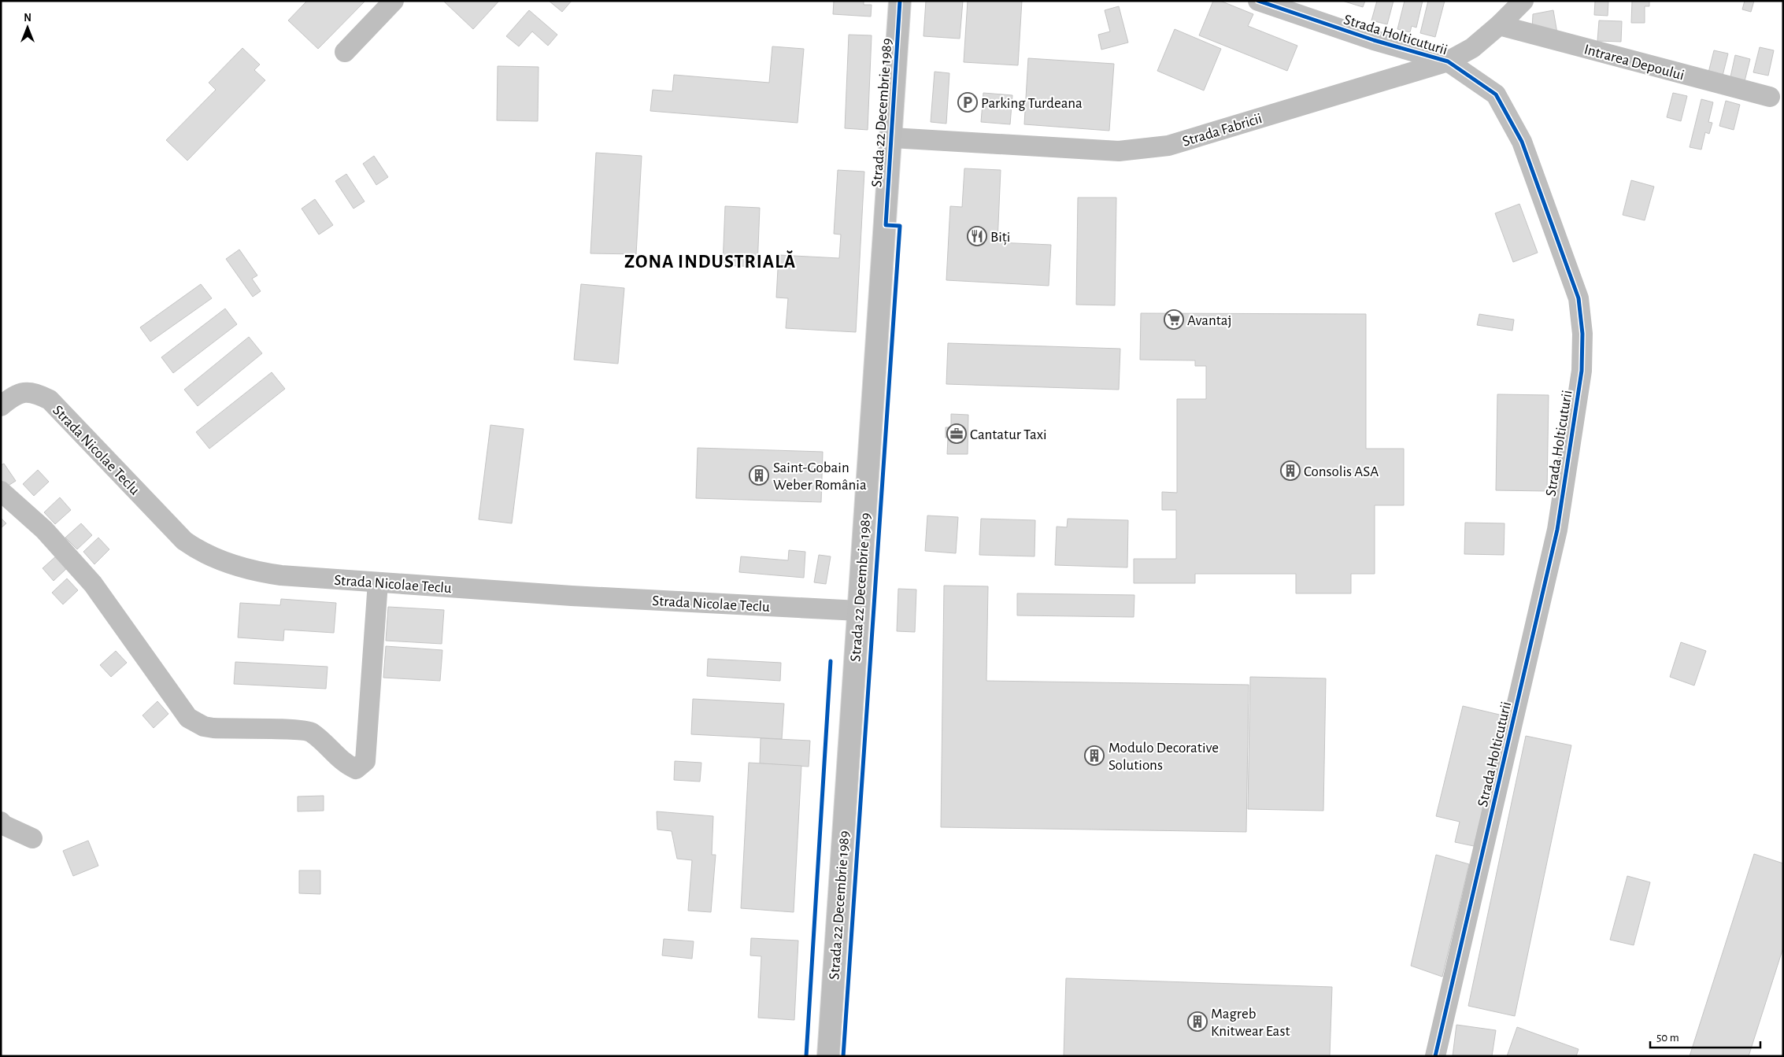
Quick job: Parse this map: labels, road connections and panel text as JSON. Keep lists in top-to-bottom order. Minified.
{"streets":{"main road":["Strada 22 Decembrie 1989"],"street":["Strada Holticuturii","Intrarea Depoului","Strada Fabricii","Strada Nicolae Teclu"]},"crossings":[["Strada Holticuturii","Strada Fabricii"],["Intrarea Depoului","Strada Fabricii"],["Strada 22 Decembrie 1989","Strada Fabricii"],["Strada 22 Decembrie 1989","Strada Nicolae Teclu"]],"districts":["ZONA INDUSTRIALĂ"],"places":{"parking":["Parking Turdeana"],"restaurant":["Biți"],"supermarket":["Avantaj"],"office":["Cantatur Taxi"],"building":["Consolis ASA","Saint-Gobain Weber România","Modulo Decorative Solutions","Magreb Knitwear East"]},"scale_bar":"50 m","north":"top"}
